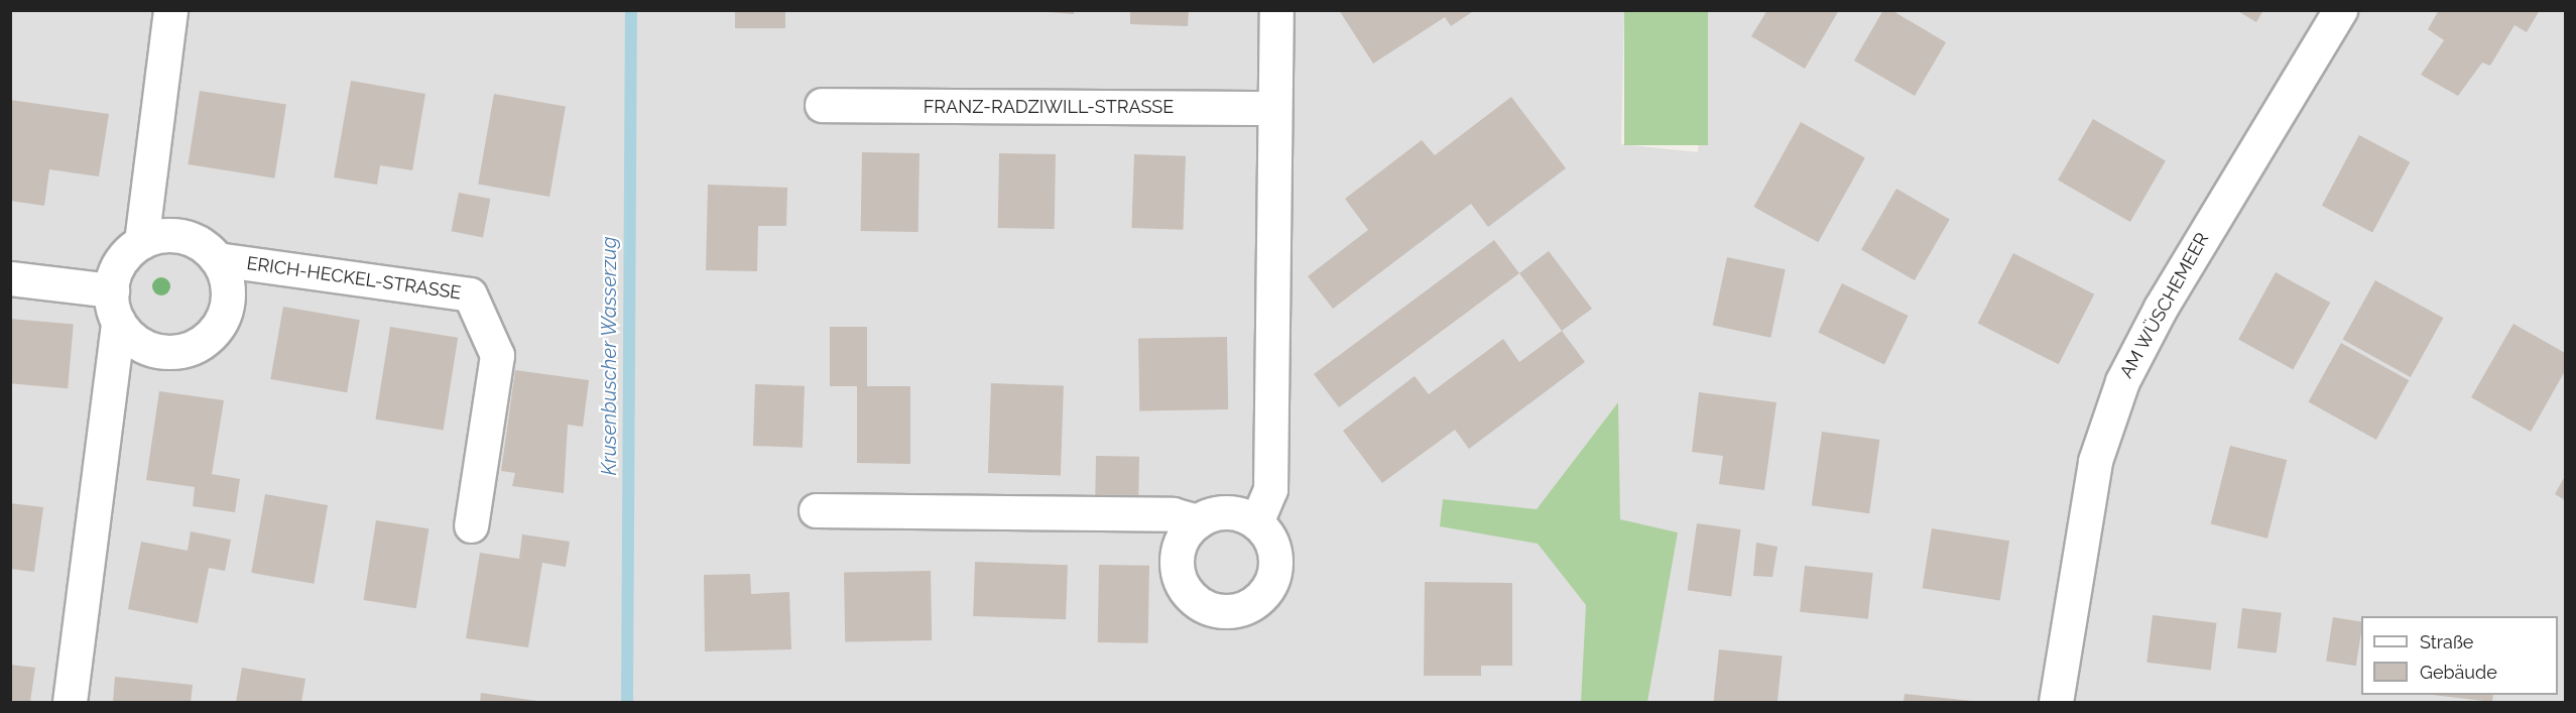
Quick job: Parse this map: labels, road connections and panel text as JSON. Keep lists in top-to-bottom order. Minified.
{"streets":{"street":["FRANZ-RADZIWILL-STRASSE","ERICH-HECKEL-STRASSE","AM WÜSCHEMEER"]},"water":["Krusenbuscher Wasserzug"],"legend":["Straße","Gebäude"]}
